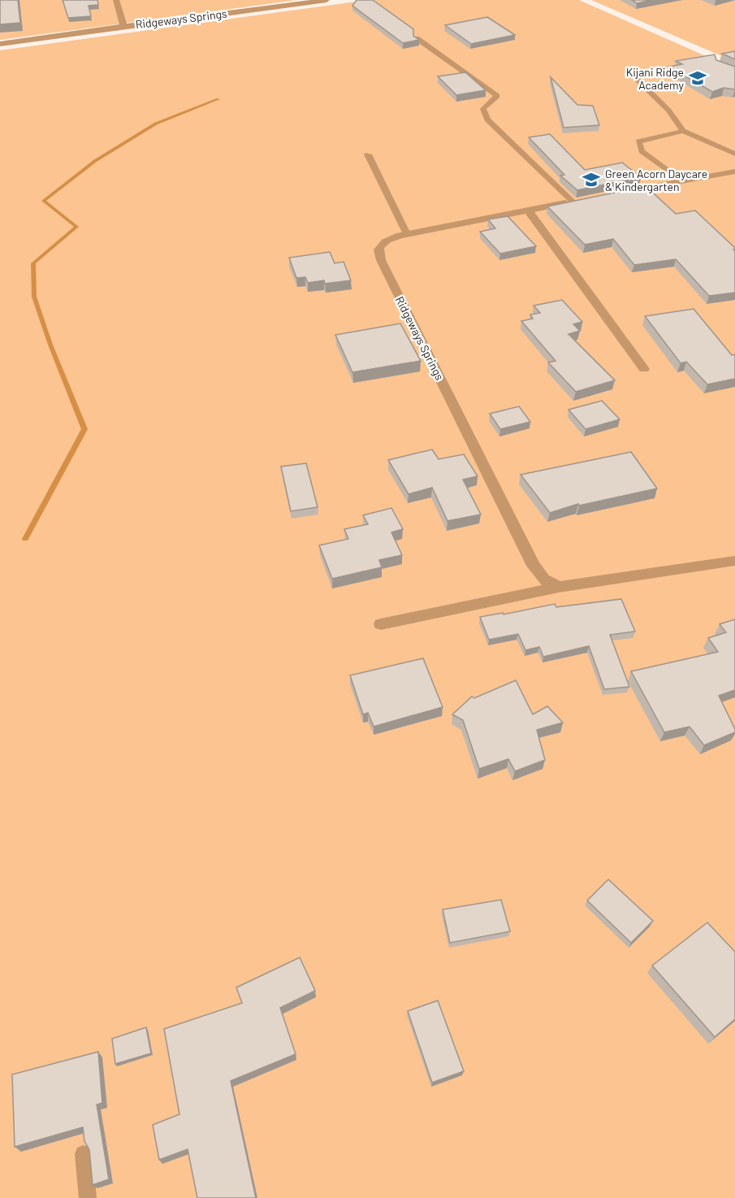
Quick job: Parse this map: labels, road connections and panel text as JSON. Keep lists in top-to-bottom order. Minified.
{"streets":{"street":["Ridgeways Springs"]},"places":{"school or university":["Kijani Ridge Academy","Green Acorn Daycare & Kindergarten"]}}
